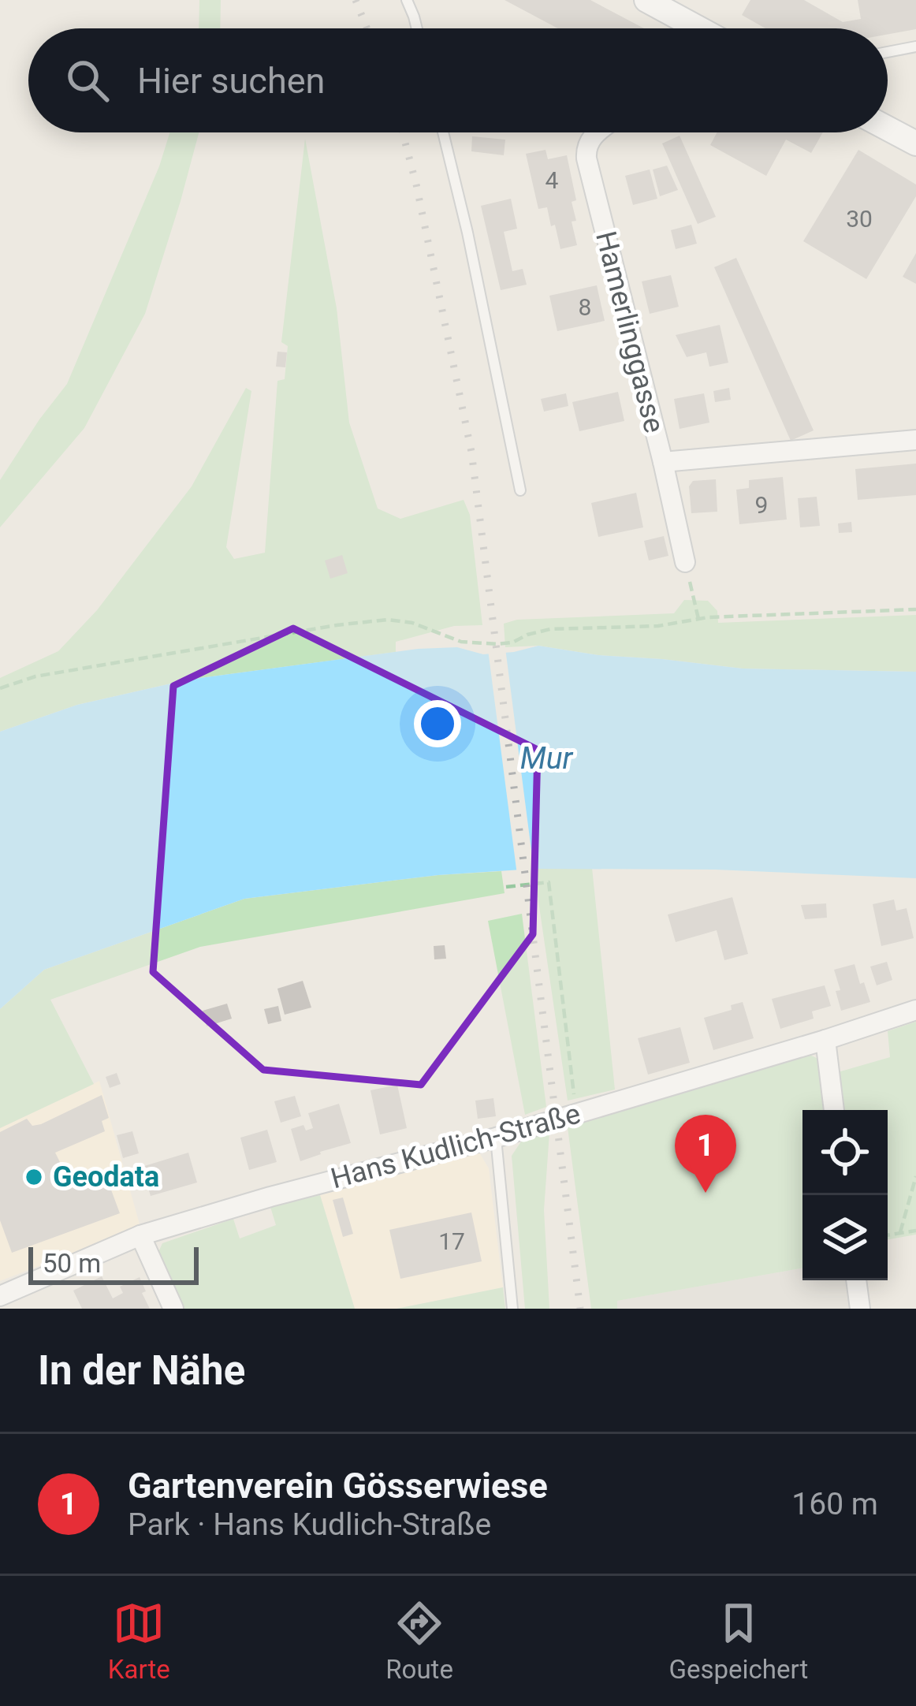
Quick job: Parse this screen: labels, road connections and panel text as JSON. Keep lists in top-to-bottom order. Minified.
{"streets":{"street":["Hamerlinggasse","Hans Kudlich-Straße"]},"water":["Mur"],"places":["Geodata"],"house_numbers":["4","30","8","9","17"],"scale_bar":"50 m","page":{"search":"Hier suchen","pins":"1","scale":"50 m","heading":"In der Nähe","list":[{"mark":"1","name":"Gartenverein Gösserwiese","note":"Park · Hans Kudlich-Straße","value":"160 m"}],"nav":["Karte","Route","Gespeichert"]}}
